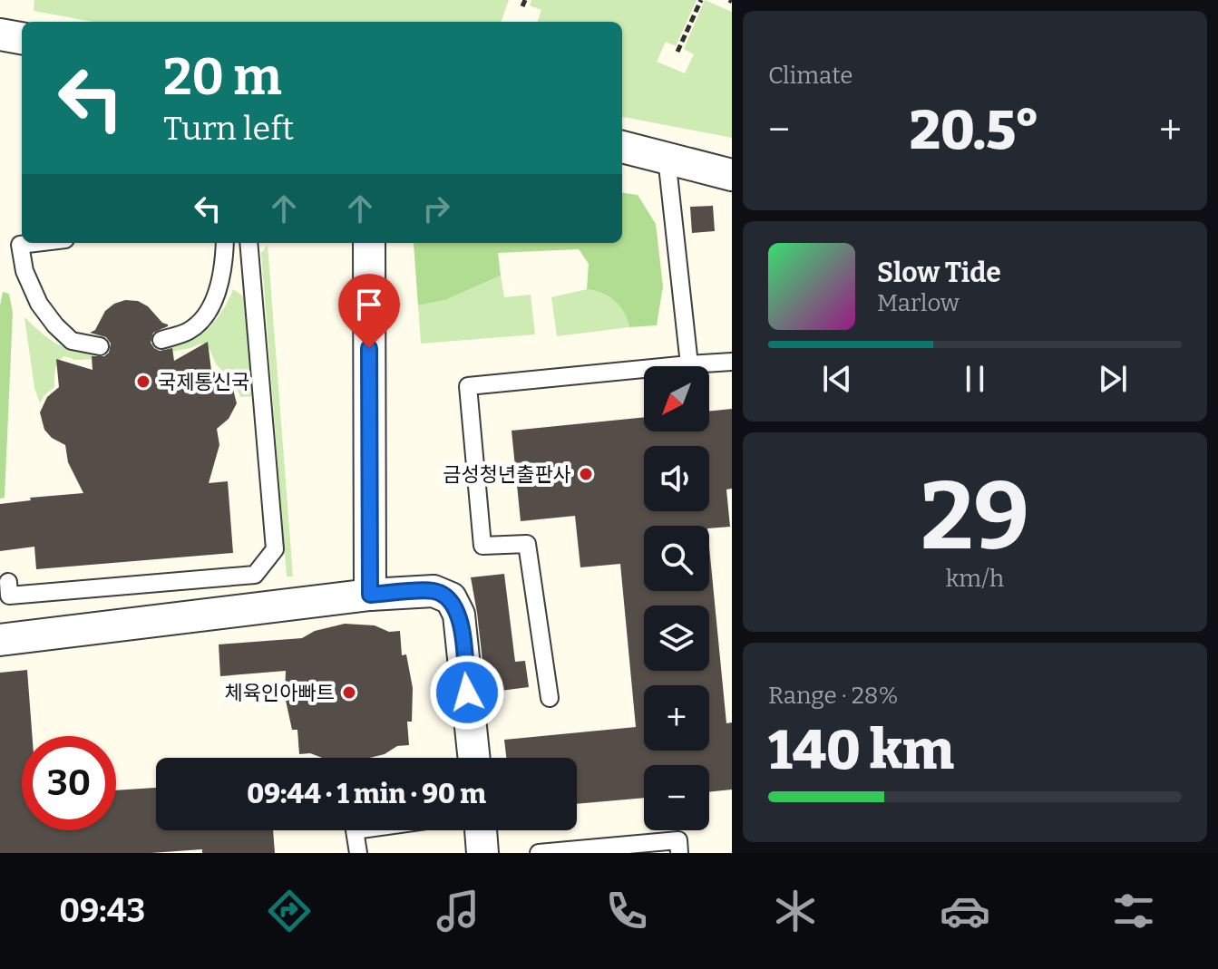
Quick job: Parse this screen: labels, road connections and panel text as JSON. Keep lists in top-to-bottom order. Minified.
{"places":["국제통신국","금성청년출판사","체육인아빠트"],"north":"bottom left","page":{"tile":["Climate",["29","km/h"],["Range · 28%","140 km"]],"turn":["20 m","Turn left"],"heat":["−","20.5°","+"],"song":["Slow Tide","Marlow"],"map_buttons":["+","−"],"limit":"30","trip":"09:44 · 1 min · 90 m","tabs":"09:43"}}
